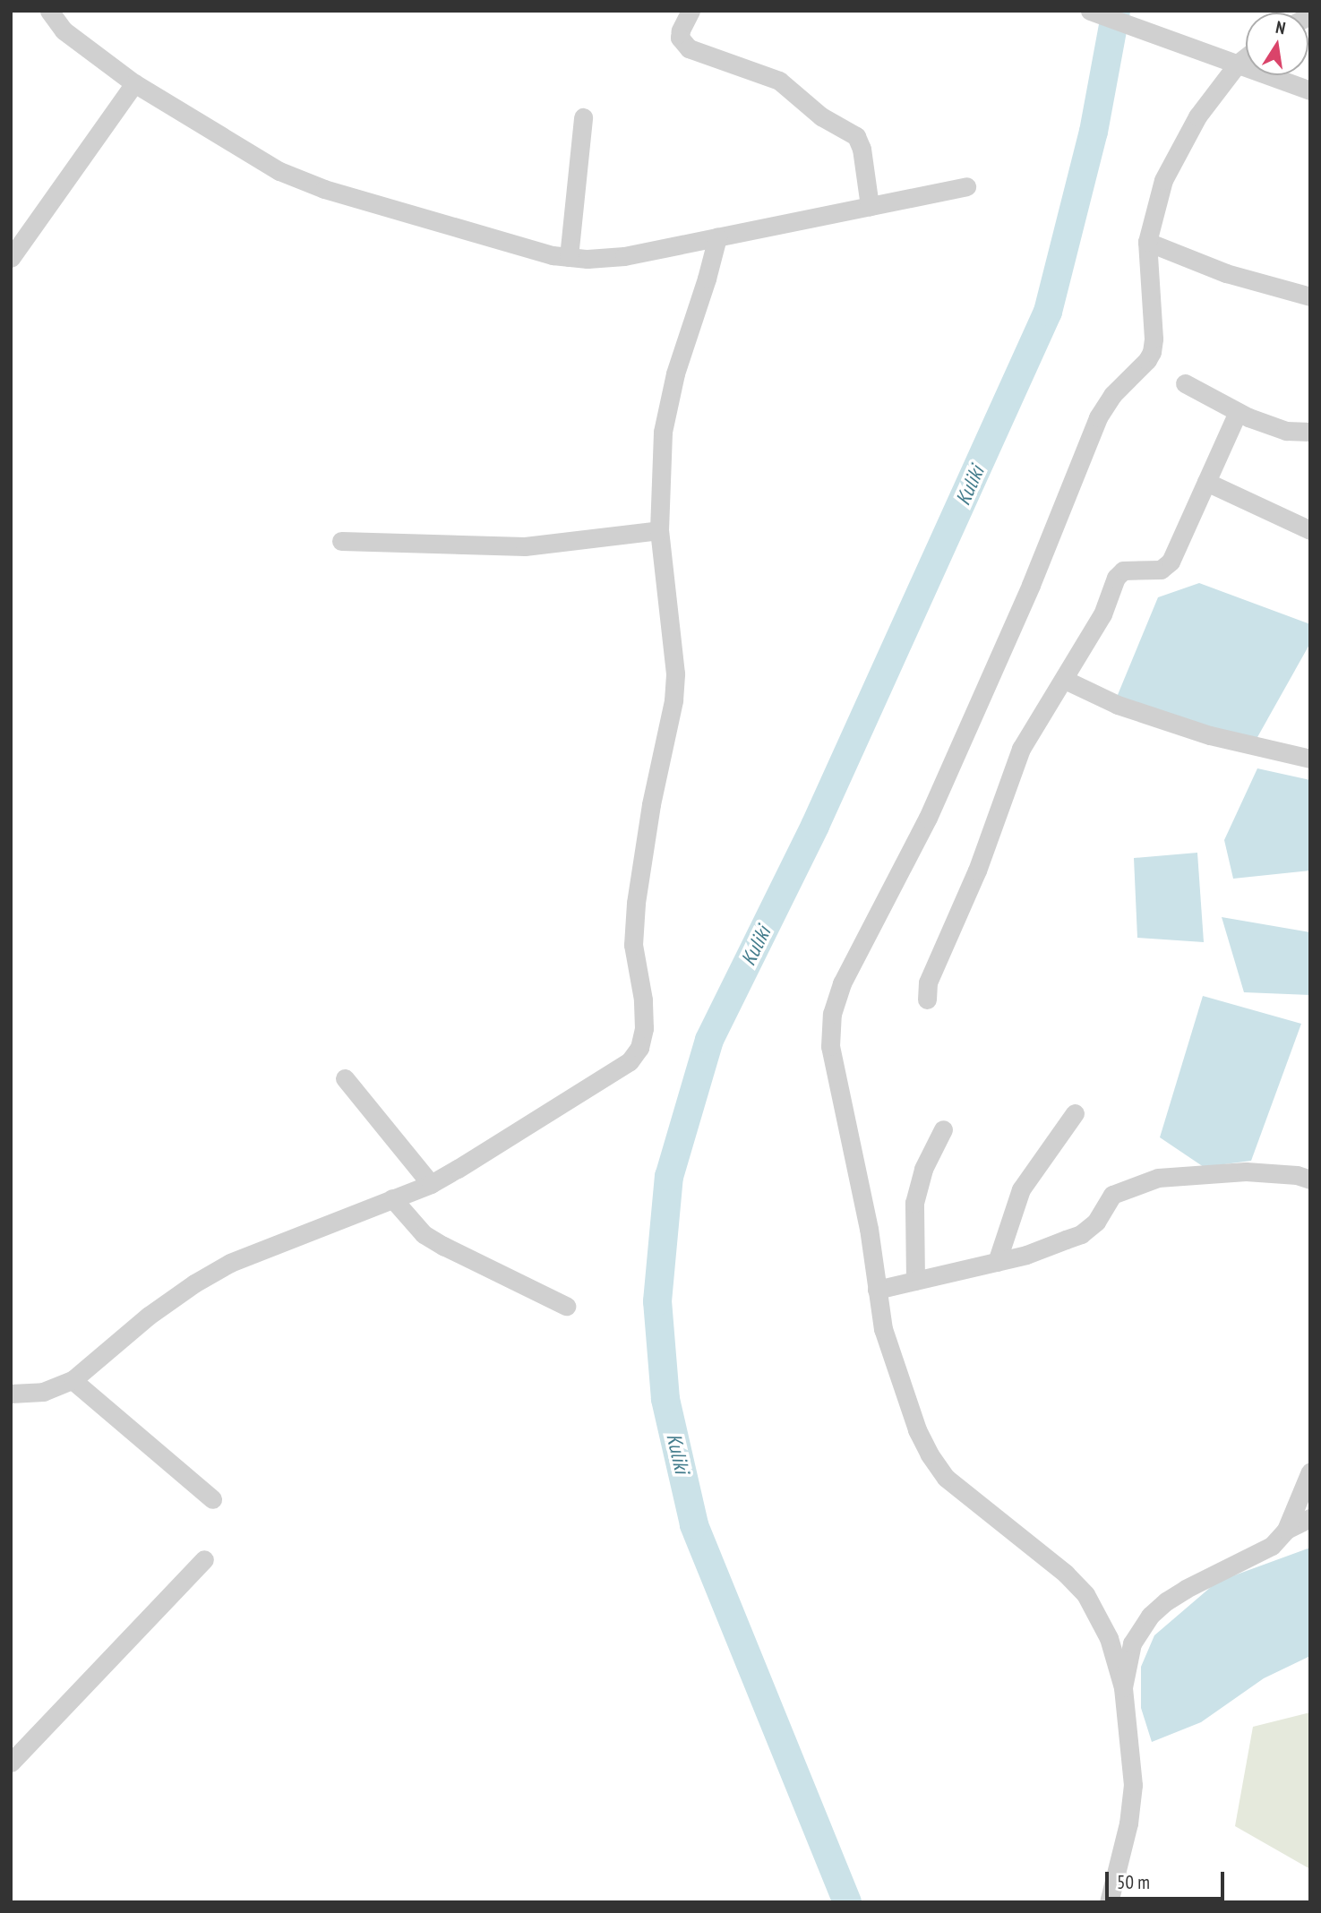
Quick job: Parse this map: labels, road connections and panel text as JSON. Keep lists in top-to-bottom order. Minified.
{"water":["Kuliki"],"scale_bar":"50 m","north":"top"}
